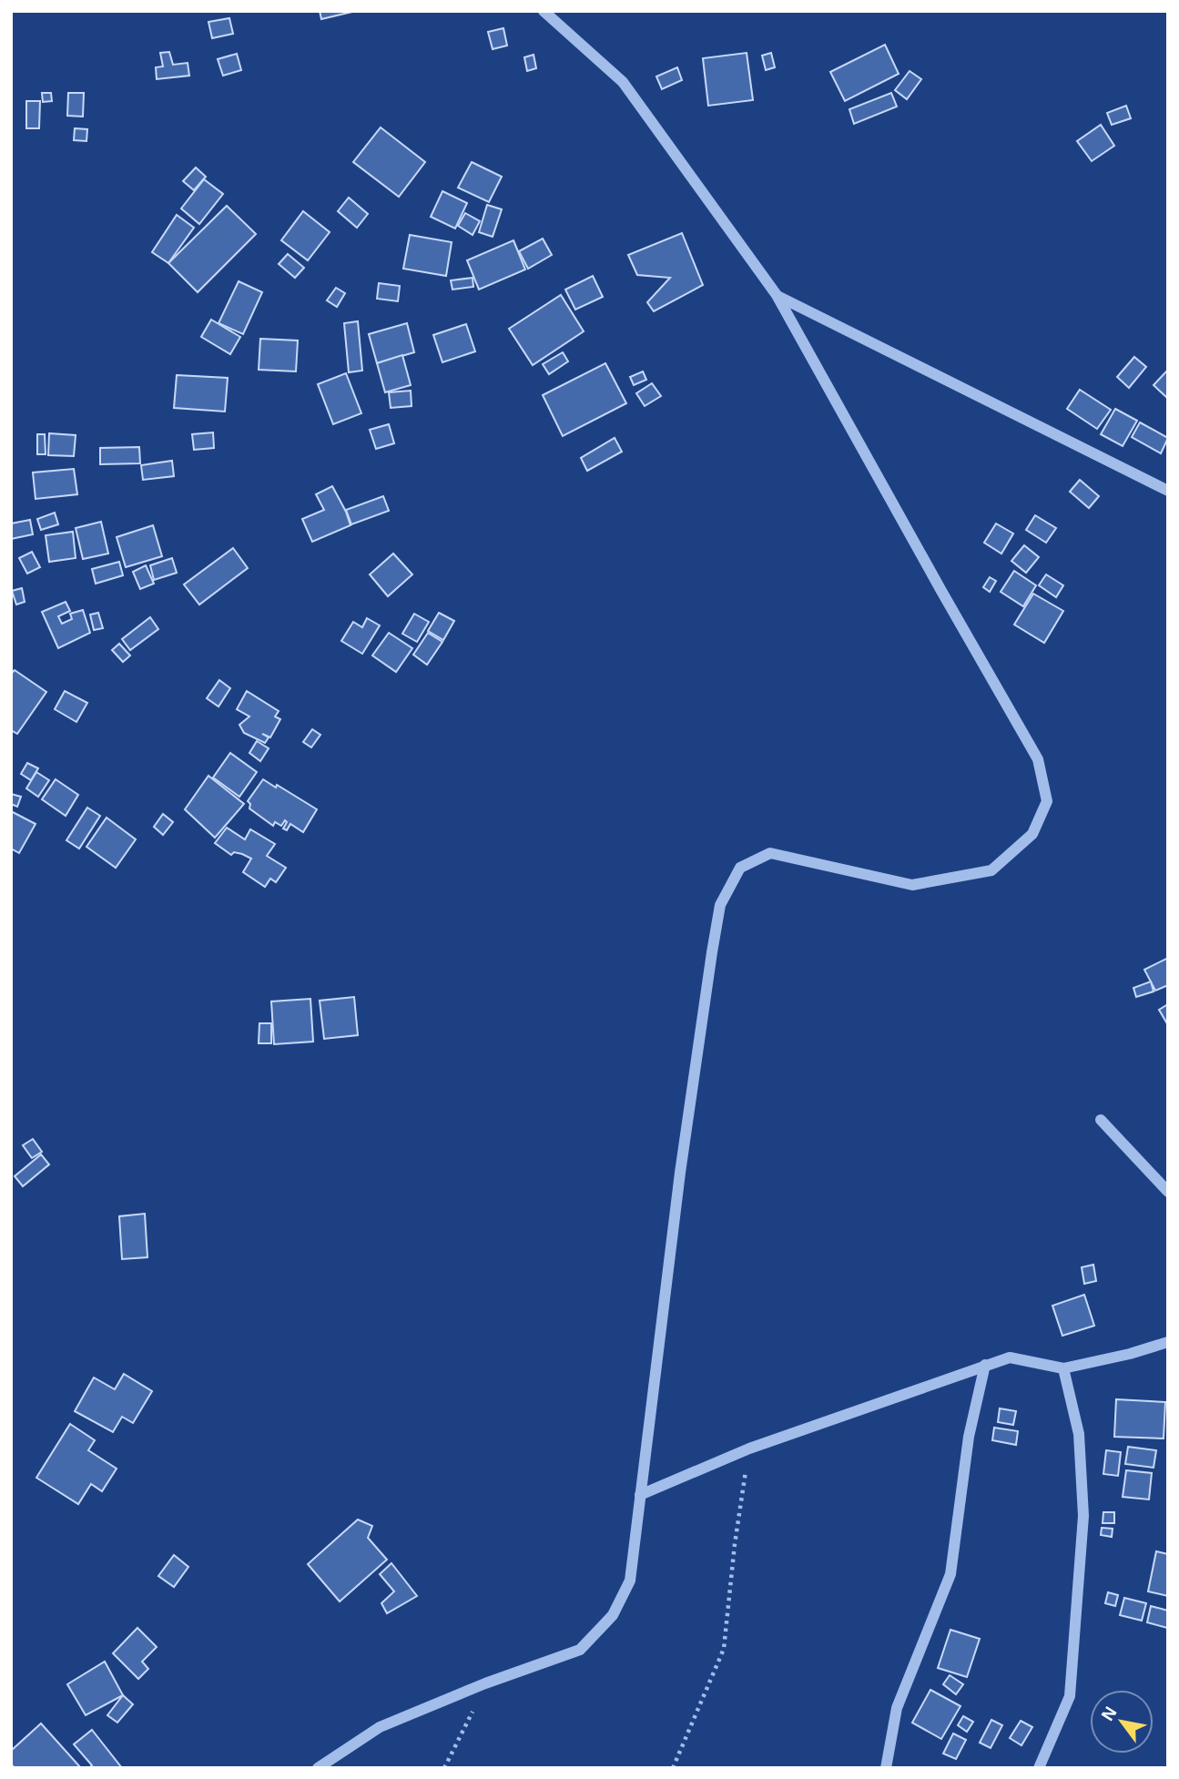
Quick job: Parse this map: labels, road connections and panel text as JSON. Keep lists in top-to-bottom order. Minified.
{"north":"top left"}
